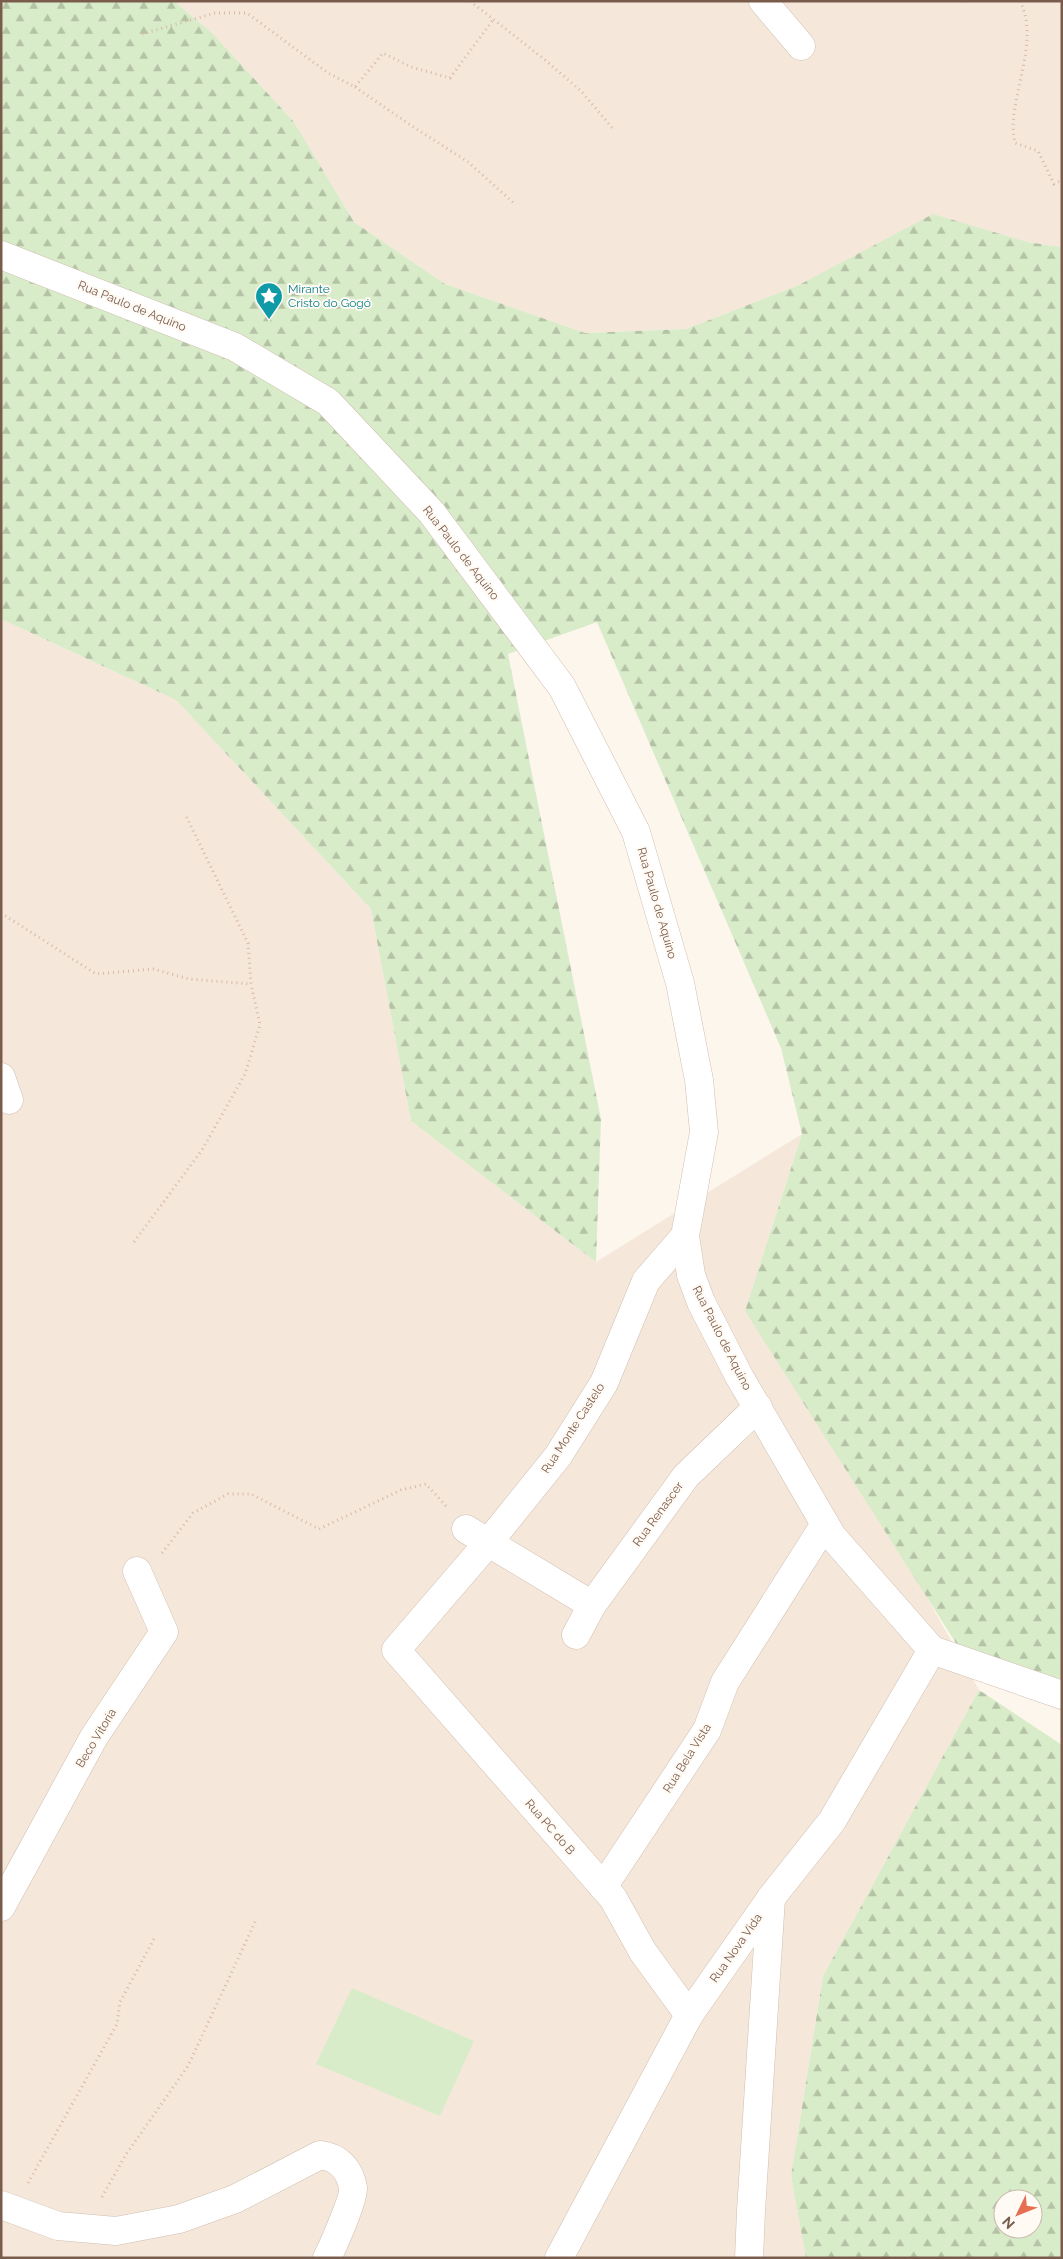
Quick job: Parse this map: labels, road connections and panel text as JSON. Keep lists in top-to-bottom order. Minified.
{"streets":{"street":["Rua Paulo de Aquino","Rua Monte Castelo","Rua Renascer","Beco Vitoria","Rua Bela Vista","Rua PC do B","Rua Nova Vida"]},"crossings":[["Rua Paulo de Aquino","Rua Monte Castelo"],["Rua Paulo de Aquino","Rua Renascer"],["Rua Paulo de Aquino","Rua Bela Vista"],["Rua Paulo de Aquino","Rua Nova Vida"],["Rua Monte Castelo","Rua PC do B"],["Rua Bela Vista","Rua PC do B"],["Rua PC do B","Rua Nova Vida"]],"places":{"place":["Mirante Cristo do Gogó"]},"north":"bottom left"}
